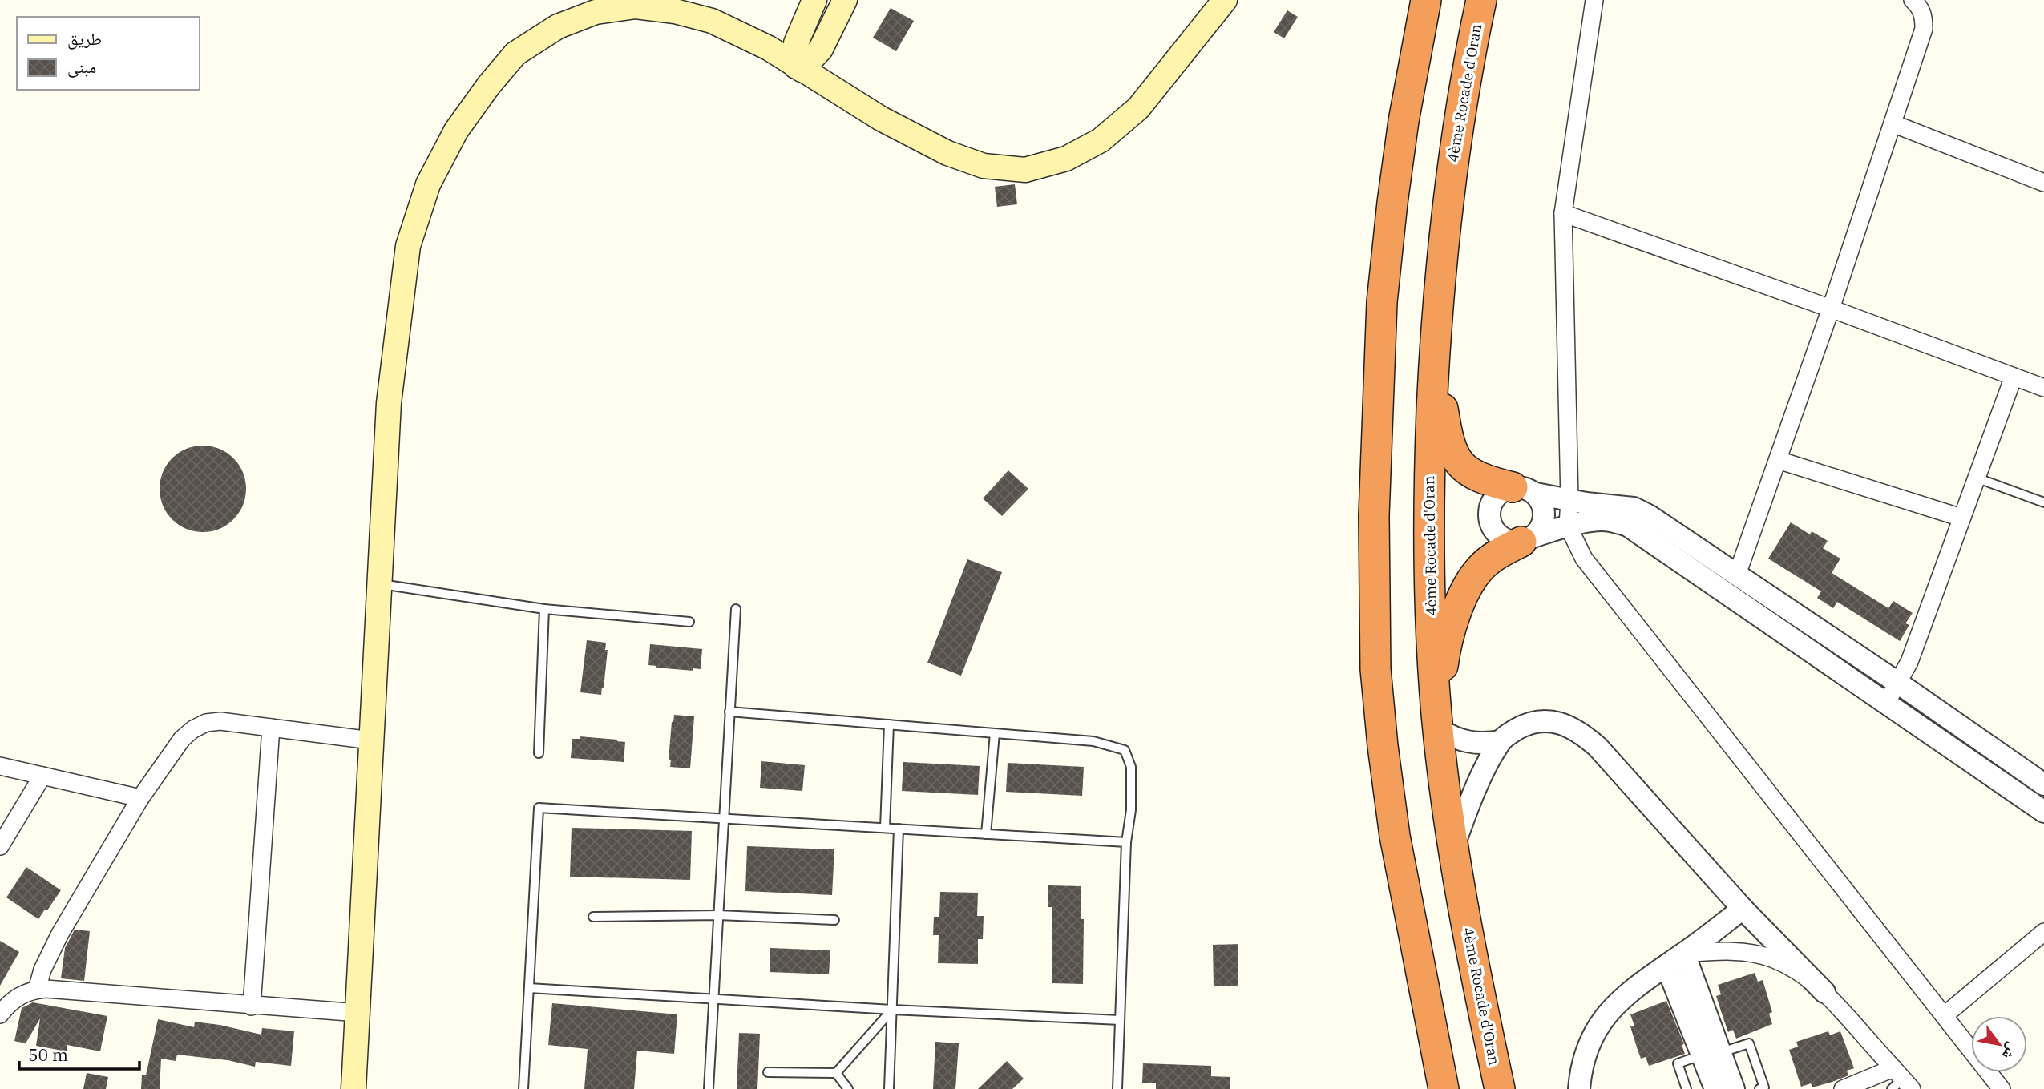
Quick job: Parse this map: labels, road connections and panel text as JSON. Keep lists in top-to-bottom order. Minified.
{"streets":{"highway":["4ème Rocade d'Oran"]},"legend":["طريق","مبنى"],"scale_bar":"50 m","north":"bottom right"}
